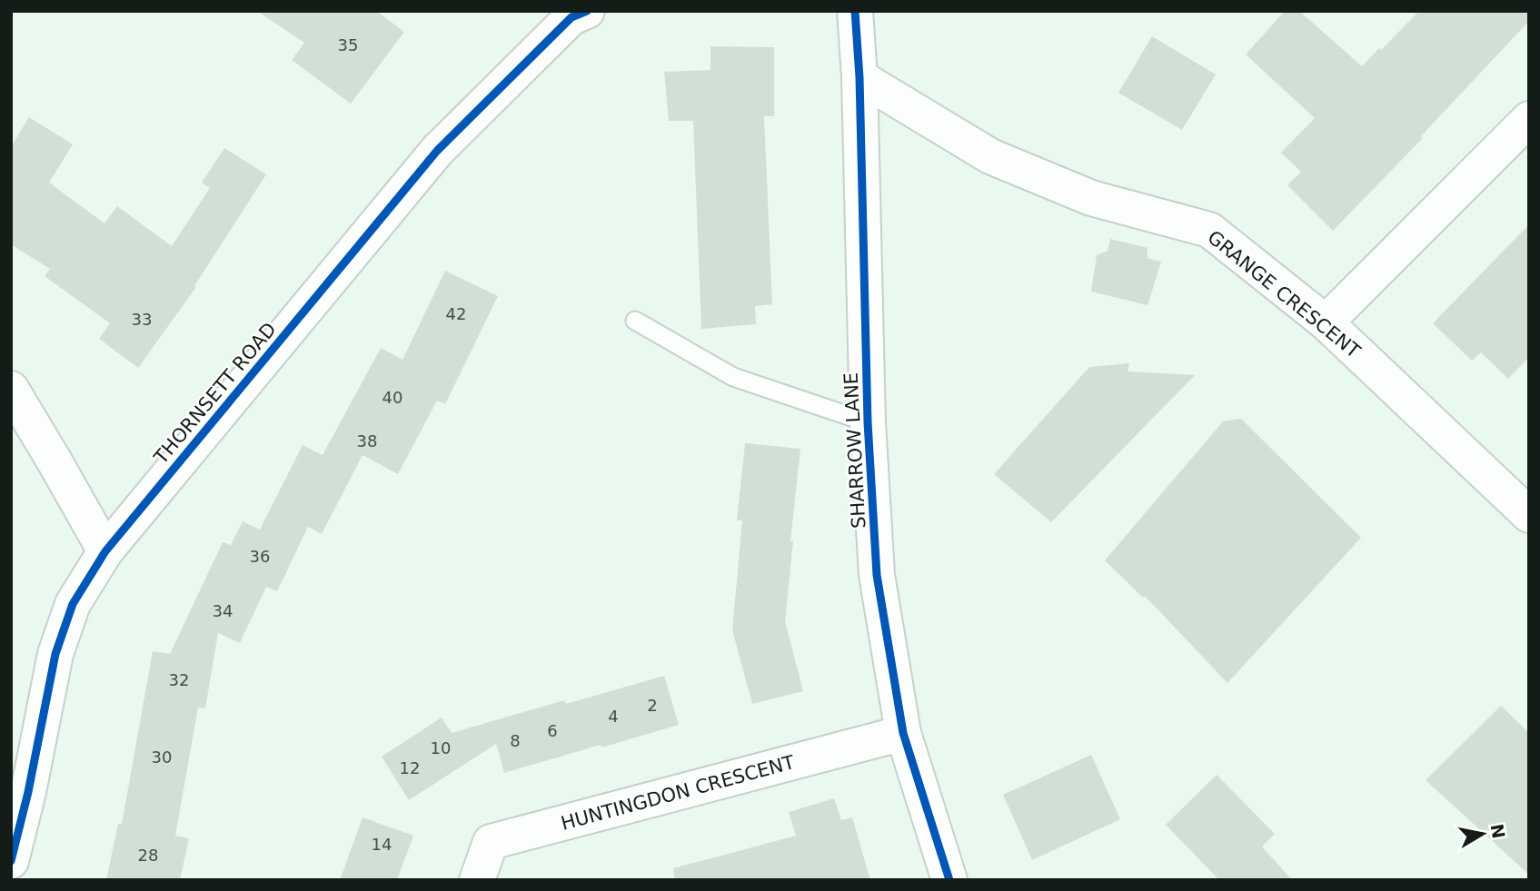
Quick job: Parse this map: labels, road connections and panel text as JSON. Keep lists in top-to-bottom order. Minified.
{"streets":{"street":["GRANGE CRESCENT","THORNSETT ROAD","SHARROW LANE","HUNTINGDON CRESCENT"]},"crossings":[["GRANGE CRESCENT","SHARROW LANE"],["SHARROW LANE","HUNTINGDON CRESCENT"]],"house_numbers":["35","42","33","40","38","36","34","32","2","4","6","8","10","30","12","14","28"],"north":"right"}
